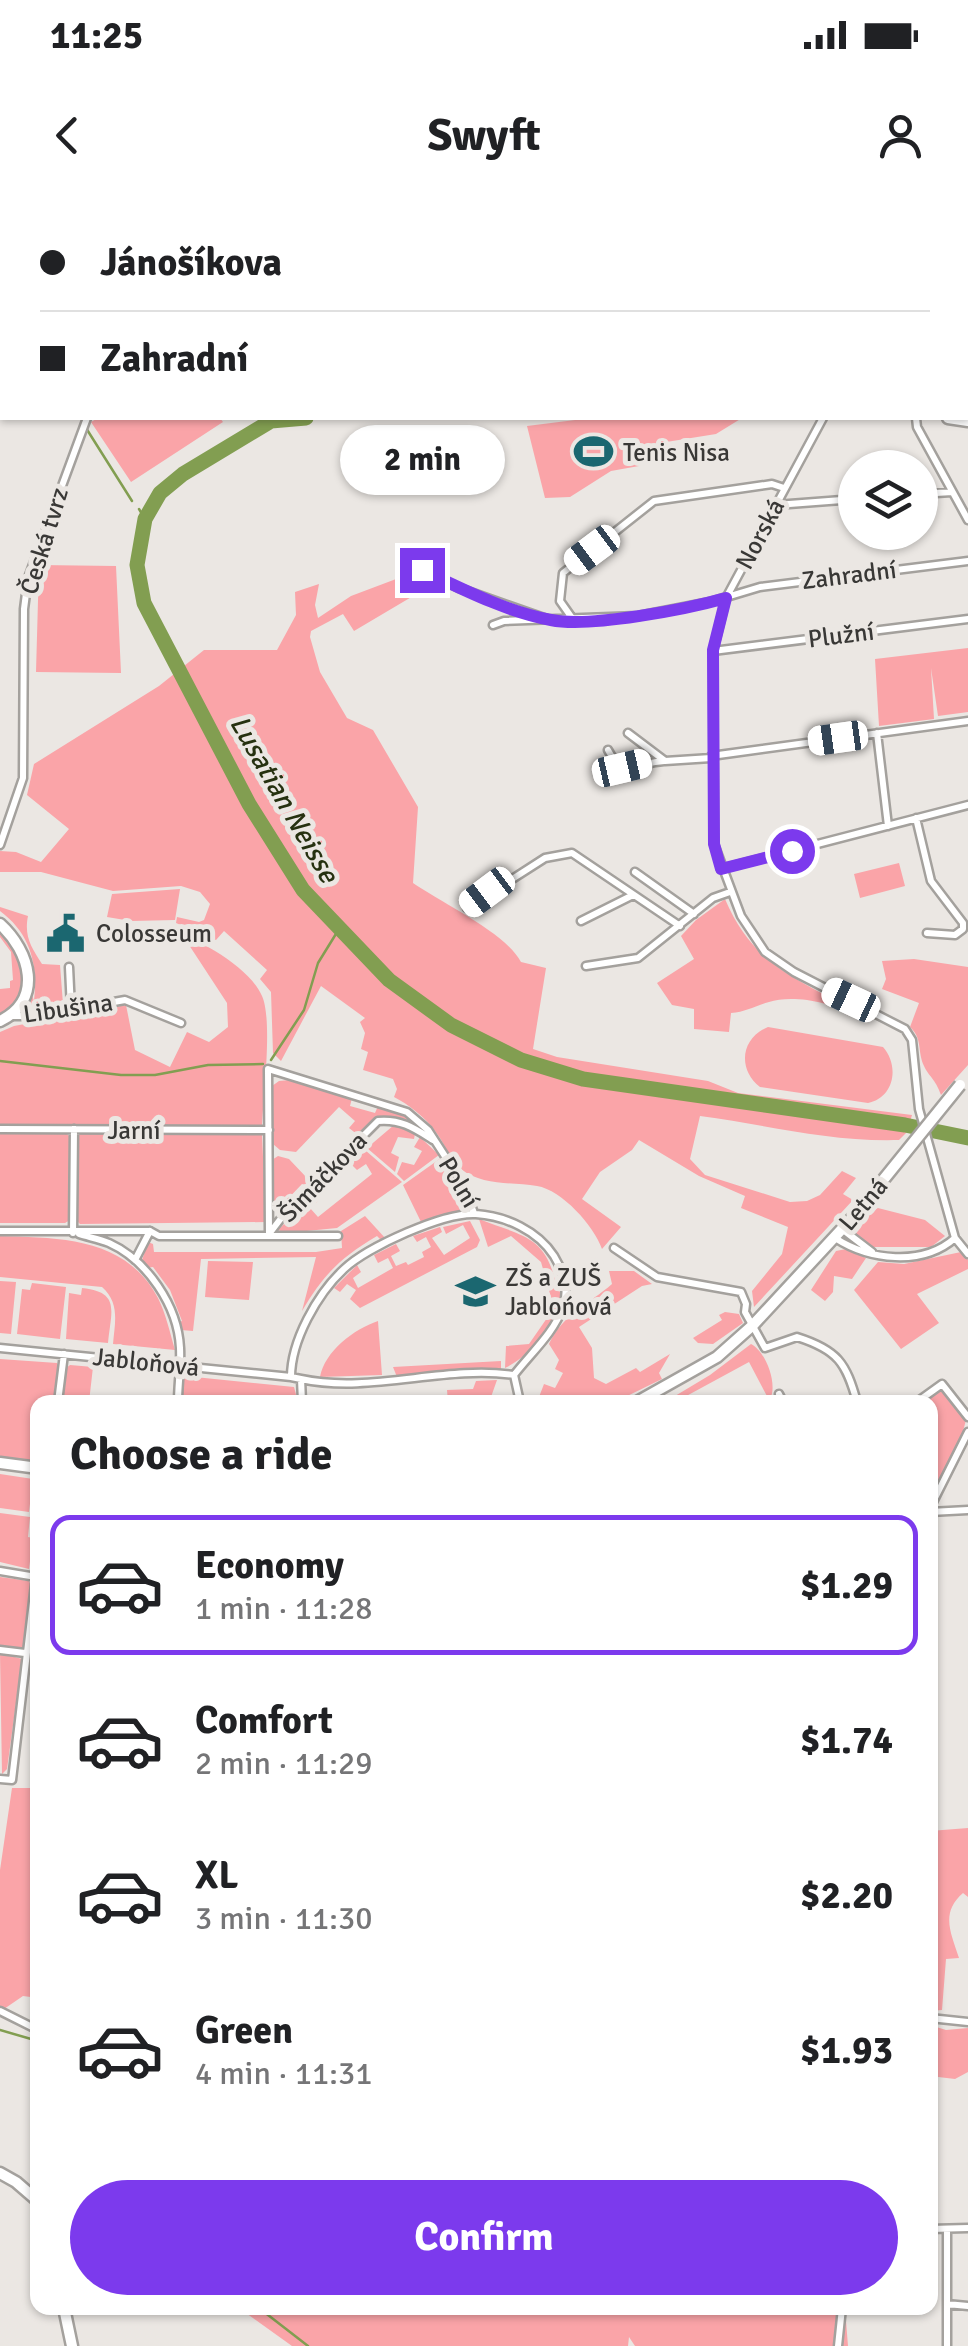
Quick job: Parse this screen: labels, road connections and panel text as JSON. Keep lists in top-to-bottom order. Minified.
{"streets":{"street":["Norská","Česká tvrz","Zahradní","Plužní","Libušina","Jarní","Šimáčkova","Polní","Letná","Jabloňová"]},"crossings":[["Norská","Zahradní"],["Norská","Plužní"],["Jarní","Polní"],["Šimáčkova","Polní"]],"water":["Lusatian Neisse"],"places":{"sports":["Tenis Nisa"],"public building":["Colosseum"],"school or university":["ZŠ a ZUŠ Jablońová"]},"page":{"status":"11:25","header":"Swyft","banner":["Jánošíkova","Zahradní"],"bubble":"2 min","heading":"Choose a ride","list":[{"name":"Economy","note":"1 min · 11:28","value":"$1.29"},{"name":"Comfort","note":"2 min · 11:29","value":"$1.74"},{"name":"XL","note":"3 min · 11:30","value":"$2.20"},{"name":"Green","note":"4 min · 11:31","value":"$1.93"}],"buttons":"Confirm"}}
